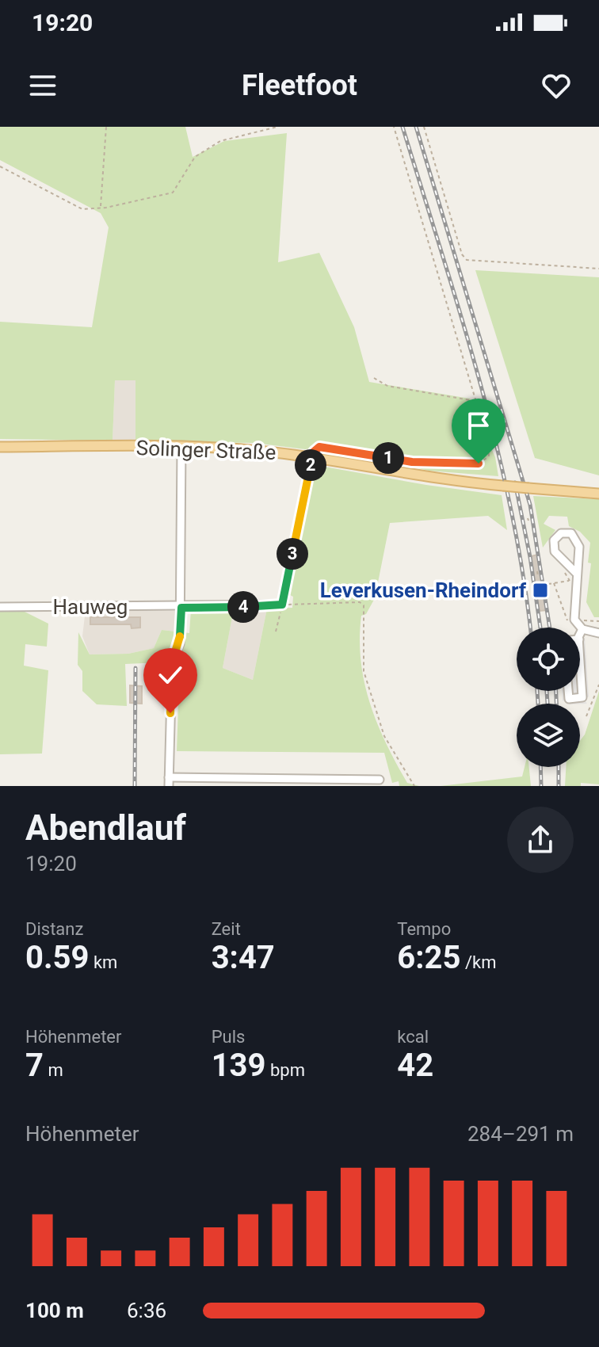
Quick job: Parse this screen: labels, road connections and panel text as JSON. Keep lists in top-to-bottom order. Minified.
{"streets":{"main road":["Solinger Straße"],"street":["Hauweg"]},"places":{"transit":["Leverkusen-Rheindorf"]},"page":{"status":"19:20","header":"Fleetfoot","pins":["1","2","3","4"],"heading":["Abendlauf","19:20"],"stats":[["Distanz","0.59 km"],["Zeit","3:47"],["Tempo","6:25 /km"],["Höhenmeter","7 m"],["Puls","139 bpm"],["kcal","42"]],"chart":["Höhenmeter","284–291 m"],"list":[{"name":"100 m","note":"6:36"}]}}
